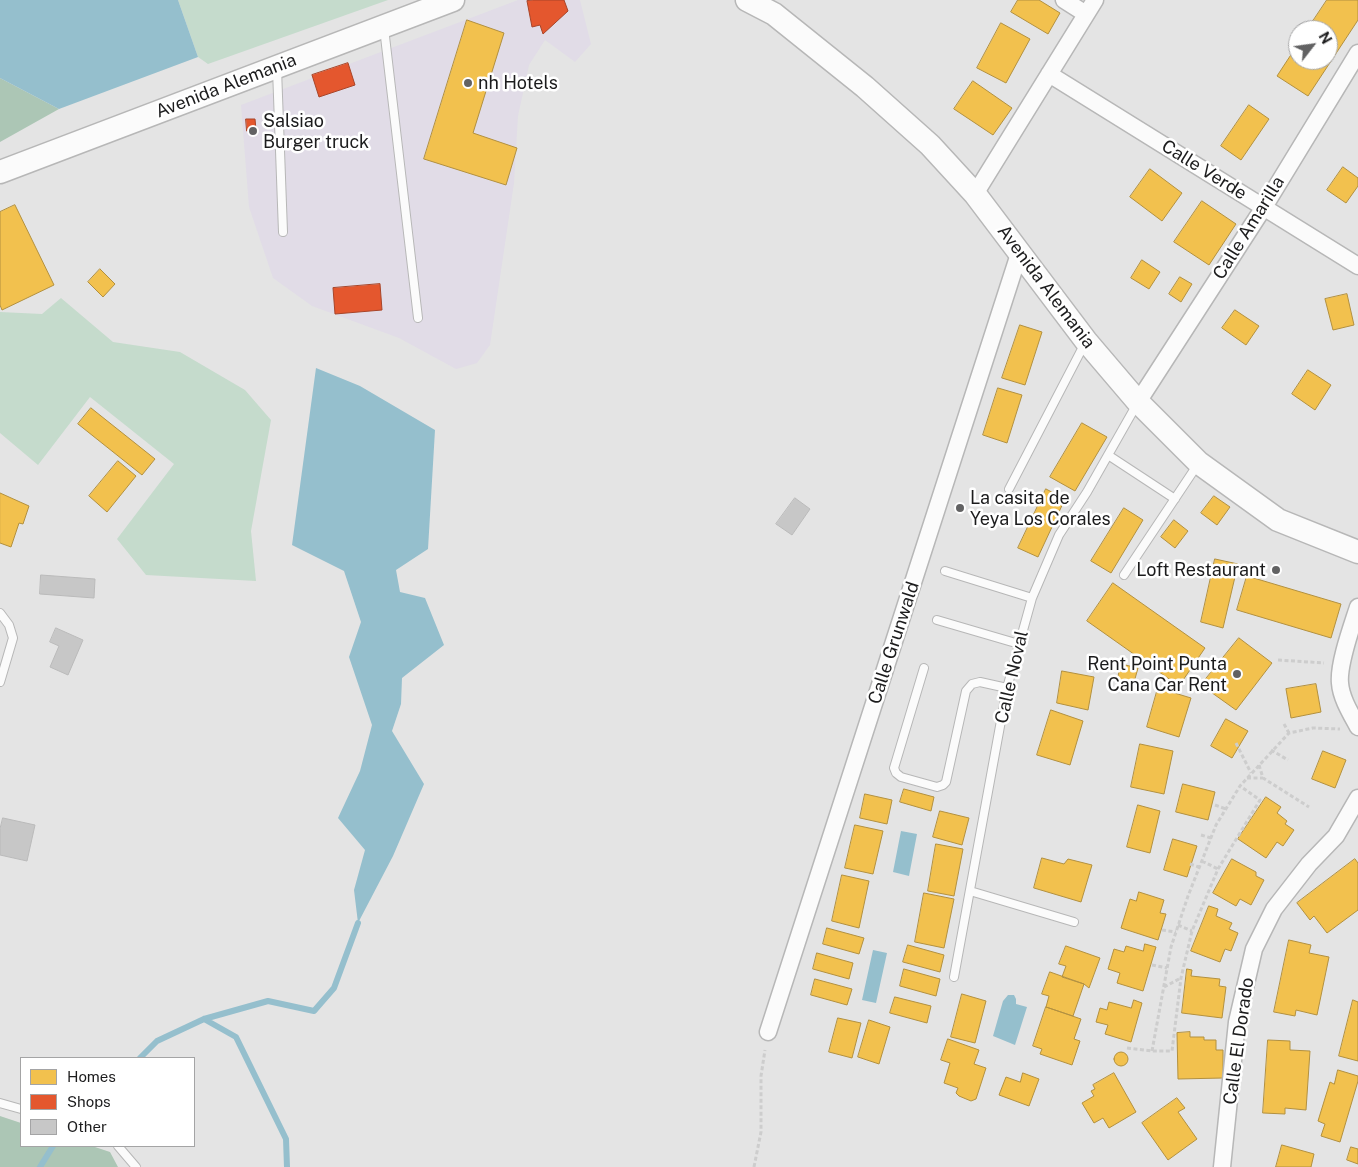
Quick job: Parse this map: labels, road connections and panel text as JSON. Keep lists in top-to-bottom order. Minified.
{"streets":{"street":["Avenida Alemania","Calle Verde","Calle Amarilla","Calle Grunwald","Calle El Dorado"],"lane":["Calle Noval"]},"crossings":[["Avenida Alemania","Calle Amarilla"],["Avenida Alemania","Calle Grunwald"],["Avenida Alemania","Calle Noval"],["Calle Verde","Calle Amarilla"],["Calle Amarilla","Calle Noval"]],"places":["nh Hotels","Salsiao Burger truck","La casita de Yeya Los Corales","Loft Restaurant","Rent Point Punta Cana Car Rent"],"legend":["Homes","Shops","Other"],"north":"top right"}
